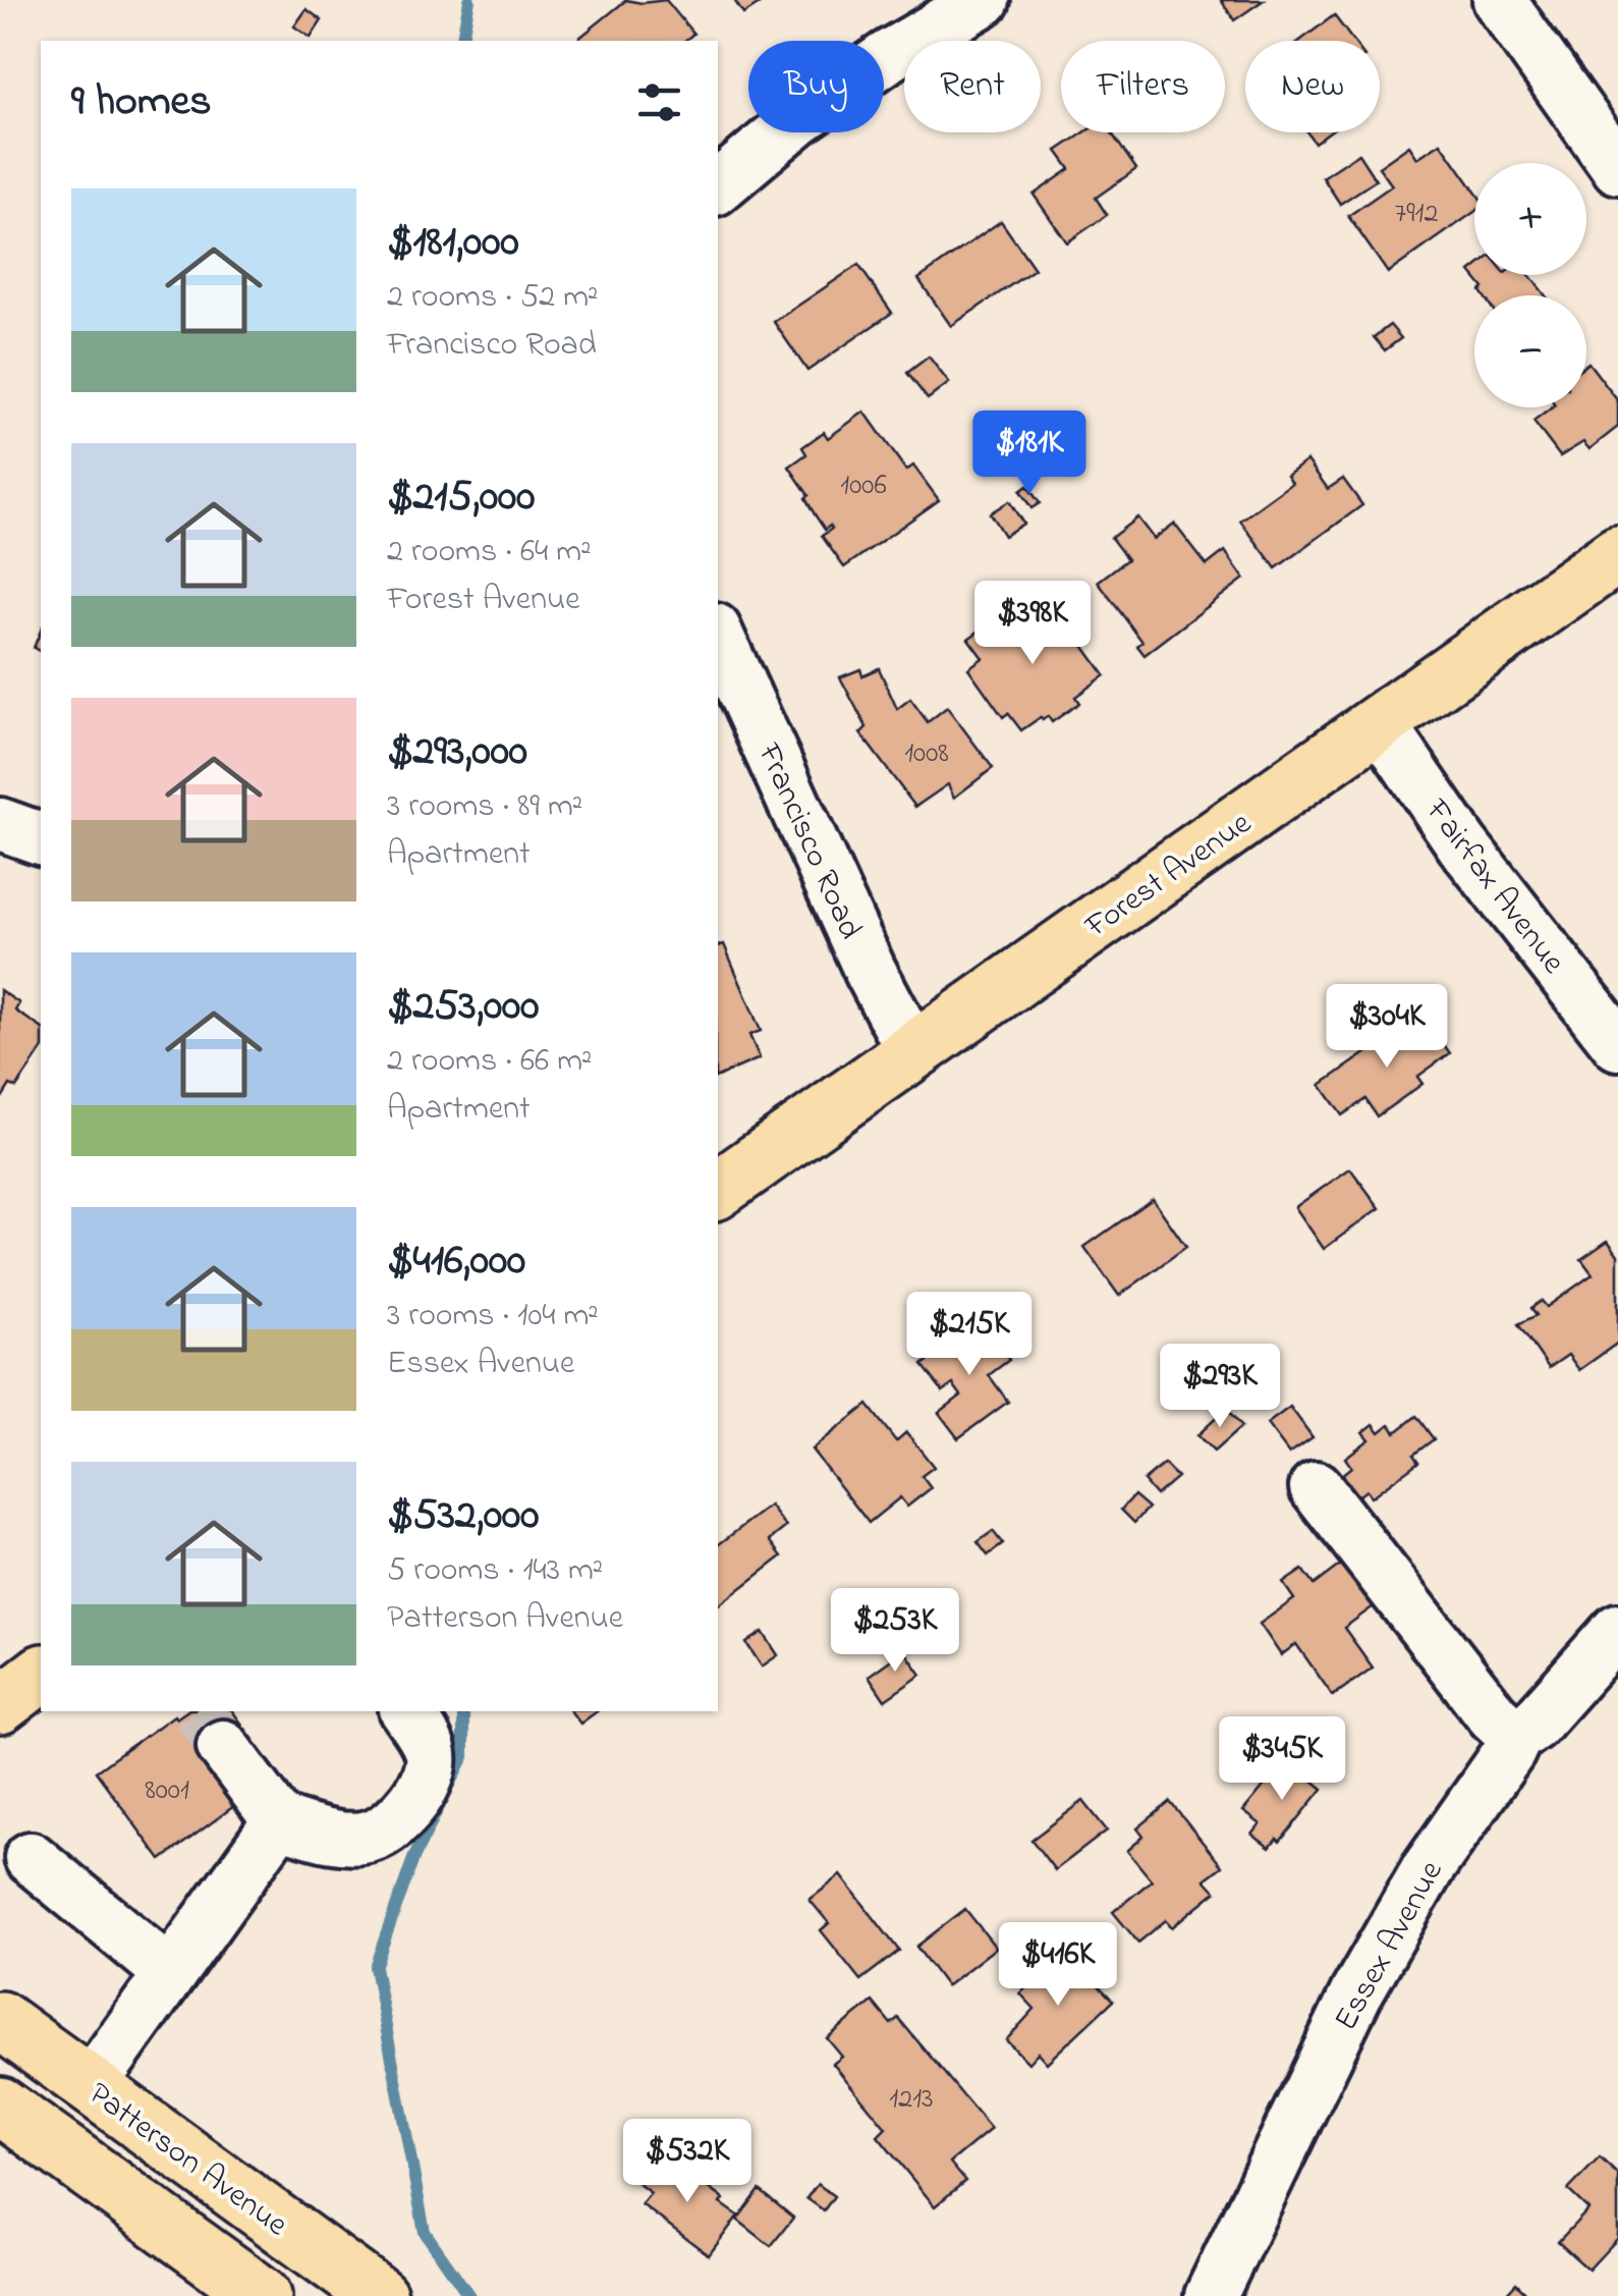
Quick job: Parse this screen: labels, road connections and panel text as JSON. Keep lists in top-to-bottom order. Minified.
{"streets":{"main road":["Forest Avenue","Patterson Avenue"],"street":["Francisco Road","Fairfax Avenue","Essex Avenue"]},"crossings":[["Francisco Road","Forest Avenue"],["Forest Avenue","Fairfax Avenue"]],"house_numbers":["7912","1006","1008","8001","1213"],"page":{"chip":["Buy","Rent","Filters","New"],"heading":"9 homes","map_buttons":["+","−"],"list":[{"name":"$181,000","note":"2 rooms · 52 m² · Francisco Road"},{"name":"$215,000","note":"2 rooms · 64 m² · Forest Avenue"},{"name":"$293,000","note":"3 rooms · 89 m² · Apartment"},{"name":"$253,000","note":"2 rooms · 66 m² · Apartment"},{"name":"$416,000","note":"3 rooms · 104 m² · Essex Avenue"},{"name":"$532,000","note":"5 rooms · 143 m² · Patterson Avenue"}],"price":["$181K","$398K","$304K","$215K","$293K","$253K","$345K","$416K","$532K"]}}
